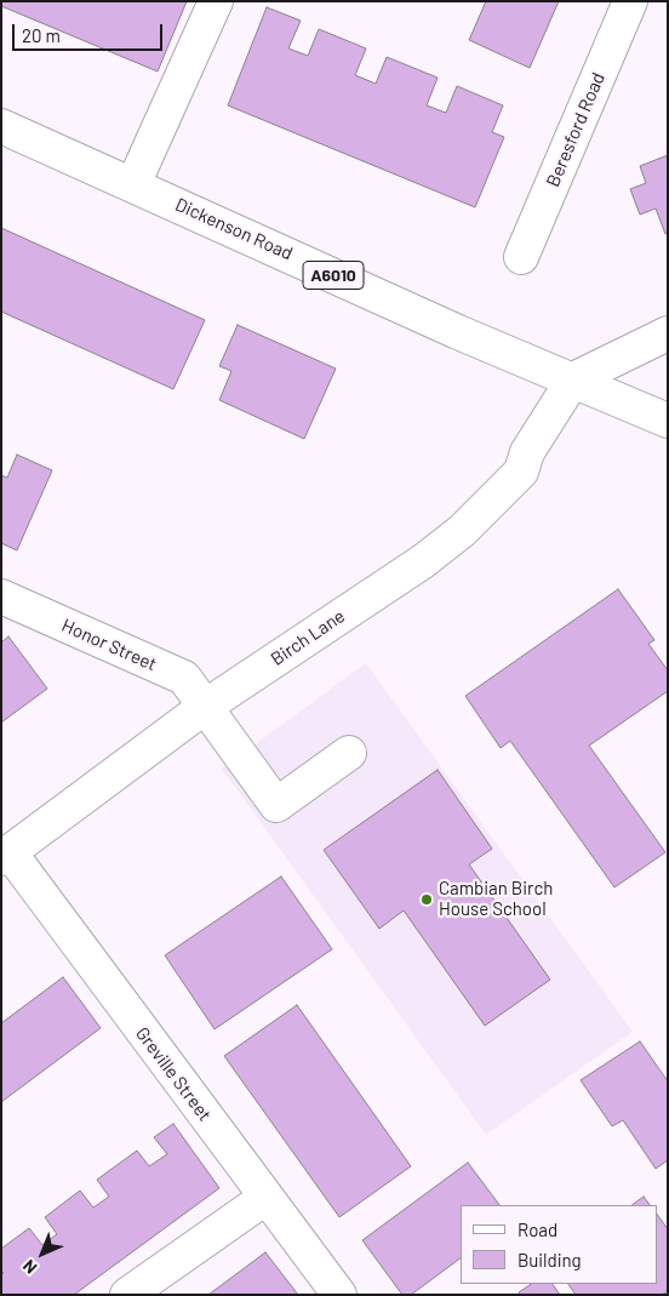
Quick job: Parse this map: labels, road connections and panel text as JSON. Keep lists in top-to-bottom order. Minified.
{"streets":{"main road":["Beresford Road","Dickenson Road","A6010","Birch Lane","Honor Street","Greville Street"]},"crossings":[["Dickenson Road","Birch Lane"],["Birch Lane","Honor Street"],["Birch Lane","Greville Street"]],"places":["Cambian Birch House School"],"legend":["Road","Building"],"scale_bar":"20 m","north":"bottom left"}
